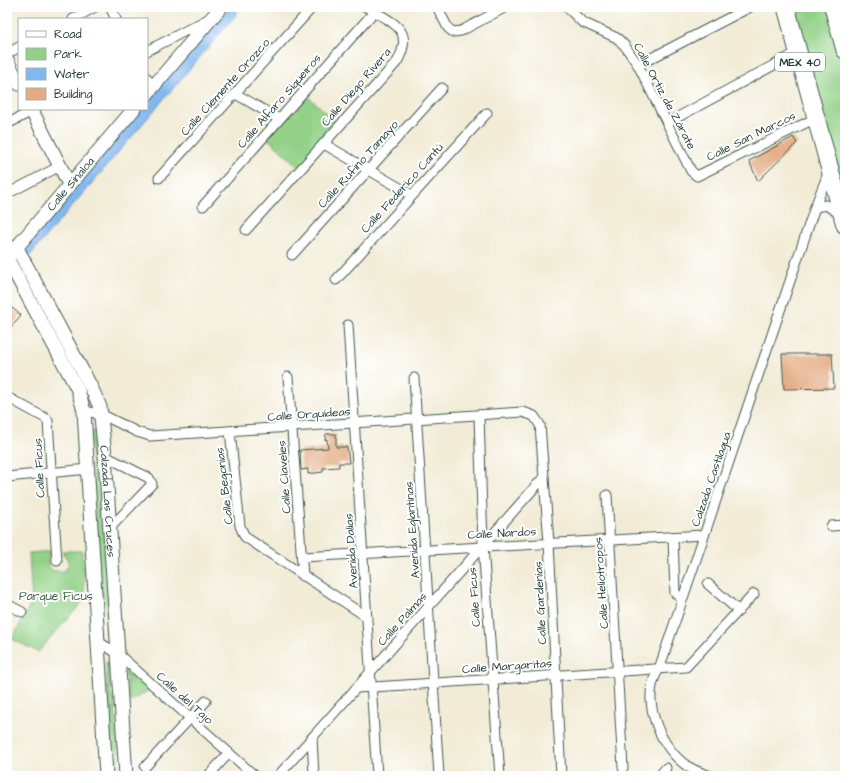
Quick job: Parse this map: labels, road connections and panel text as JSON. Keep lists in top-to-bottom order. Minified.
{"streets":{"highway":["MEX 40"],"street":["Calle Clemente Orozco","Calle Diego Rivera","Calle Ortiz de Zárate","Calle Alfaro Siqueiros","Calle San Marcos","Calle Rufino Tamayo","Calle Sinaloa","Calle Federico Cantú","Calle Orquídeas","Calle Ficus","Calle Claveles","Calzada Castilagua","Calle Begonias","Calzada Las Cruces","Avenida Eglantinas","Calle Nardos","Avenida Dalias","Calle Heliotropos","Calle Gardenias","Calle Palmas","Calle Margaritas","Calle del Tajo"]},"crossings":[["MEX 40","Calle San Marcos"],["MEX 40","Calzada Castilagua"],["Calle Diego Rivera","Calle Alfaro Siqueiros"],["Calle Diego Rivera","Calle Rufino Tamayo"],["Calle Diego Rivera","Calle Federico Cantú"],["Calle Ortiz de Zárate","Calle San Marcos"],["Calle Sinaloa","Calzada Las Cruces"],["Calle Orquídeas","Calle Ficus"],["Calle Orquídeas","Calle Claveles"],["Calle Orquídeas","Calle Begonias"],["Calle Orquídeas","Calzada Las Cruces"],["Calle Orquídeas","Avenida Eglantinas"],["Calle Orquídeas","Avenida Dalias"],["Calle Orquídeas","Calle Gardenias"],["Calle Ficus","Calle Nardos"],["Calle Ficus","Calle Palmas"],["Calle Ficus","Calle Margaritas"],["Calle Claveles","Calle Begonias"],["Calle Claveles","Calle Nardos"],["Calzada Castilagua","Calle Nardos"],["Calzada Castilagua","Calle Margaritas"],["Calzada Las Cruces","Calle del Tajo"],["Avenida Eglantinas","Calle Nardos"],["Avenida Eglantinas","Calle Palmas"],["Avenida Eglantinas","Calle Margaritas"],["Calle Nardos","Avenida Dalias"],["Calle Nardos","Calle Heliotropos"],["Calle Nardos","Calle Gardenias"],["Calle Nardos","Calle Palmas"],["Avenida Dalias","Calle Palmas"],["Avenida Dalias","Calle Margaritas"],["Calle Heliotropos","Calle Margaritas"],["Calle Gardenias","Calle Palmas"],["Calle Gardenias","Calle Margaritas"],["Calle Palmas","Calle Margaritas"]],"parks":["Parque Ficus"],"legend":["Road","Park","Water","Building"]}
